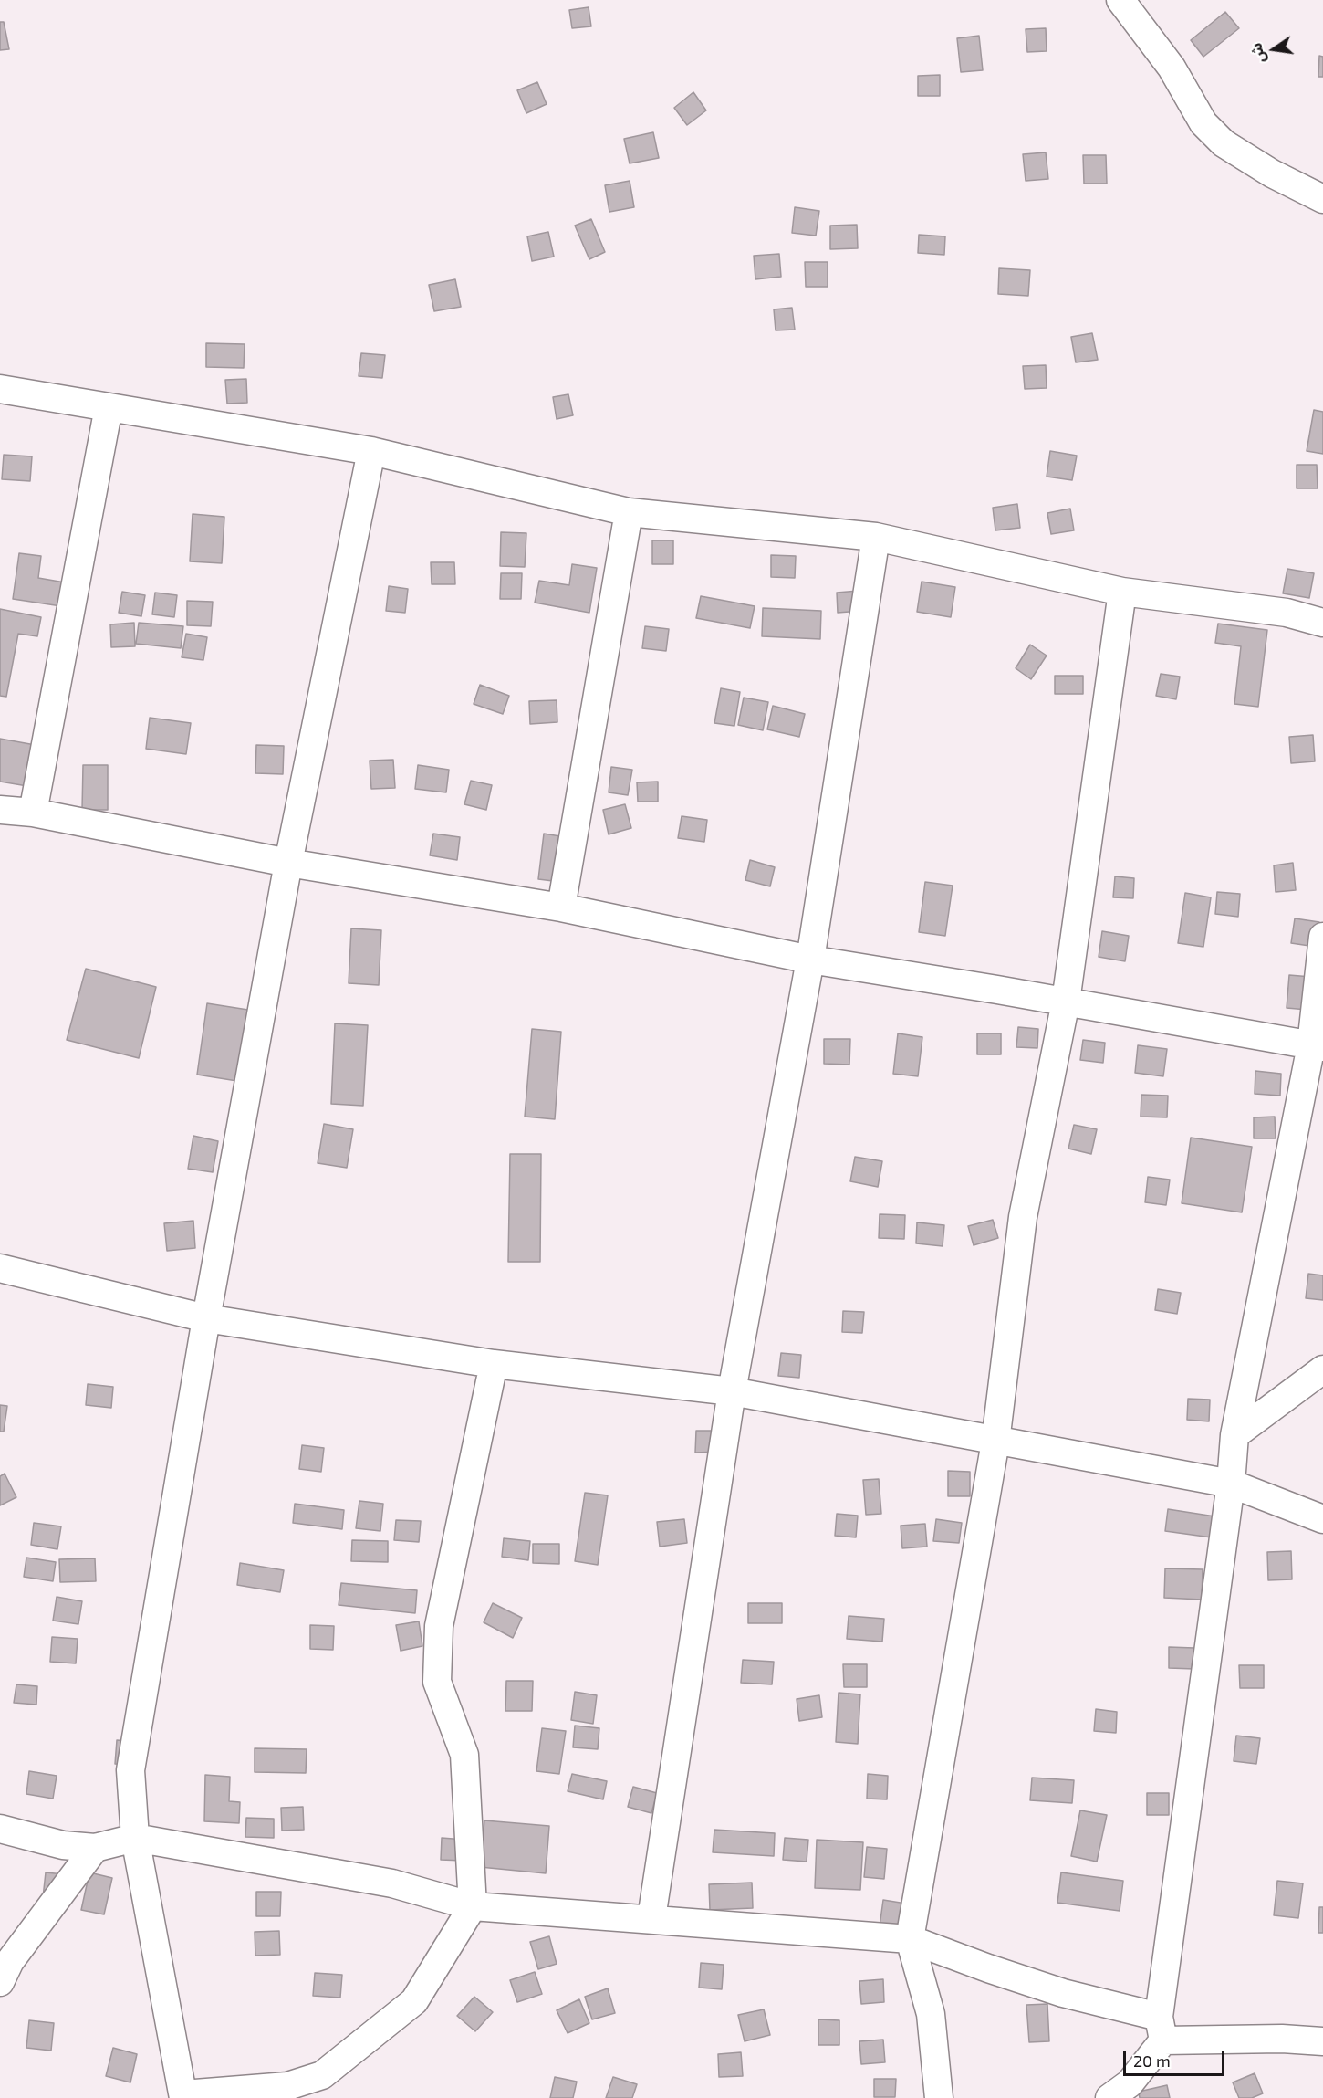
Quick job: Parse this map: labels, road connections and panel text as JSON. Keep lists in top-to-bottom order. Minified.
{"scale_bar":"20 m","north":"left"}
